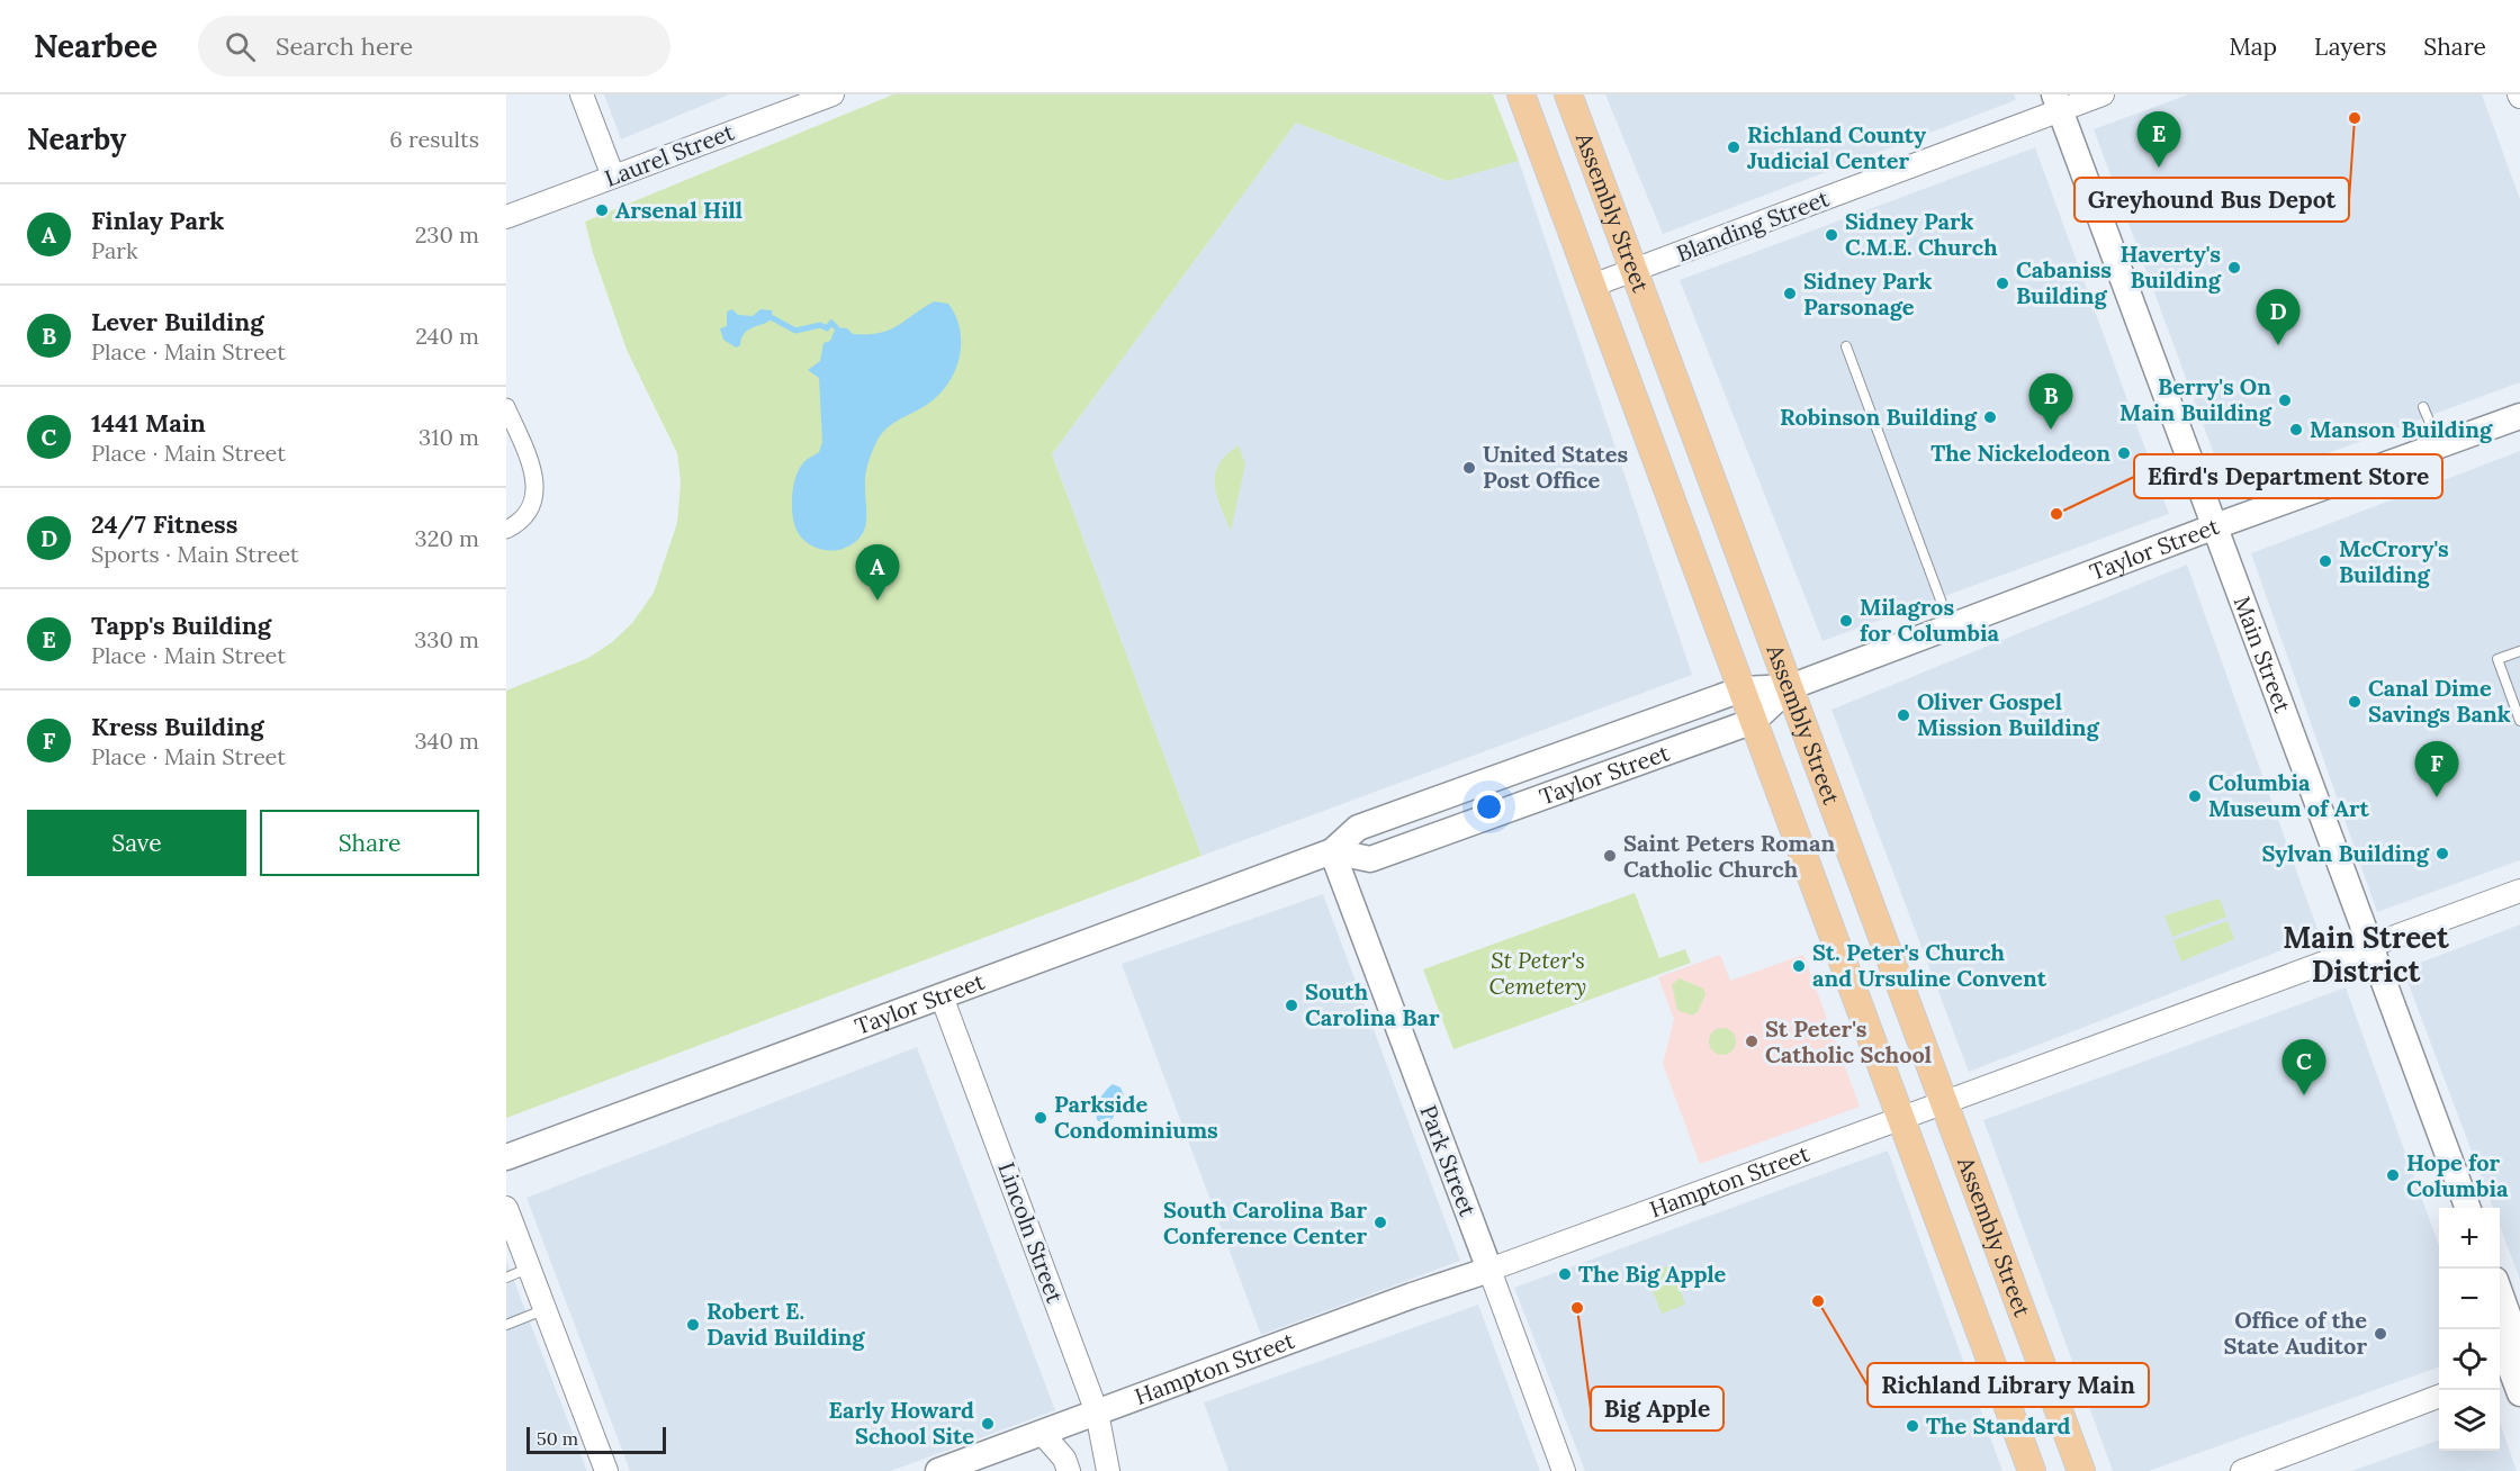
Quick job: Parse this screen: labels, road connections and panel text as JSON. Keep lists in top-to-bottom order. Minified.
{"streets":{"main road":["Assembly Street","Taylor Street","Main Street","Park Street","Hampton Street"],"street":["Laurel Street","Blanding Street","Lincoln Street"]},"crossings":[["Assembly Street","Blanding Street"],["Assembly Street","Taylor Street"],["Assembly Street","Hampton Street"],["Blanding Street","Main Street"],["Taylor Street","Main Street"],["Taylor Street","Park Street"],["Taylor Street","Lincoln Street"],["Main Street","Hampton Street"],["Park Street","Hampton Street"],["Hampton Street","Lincoln Street"]],"districts":["Main Street District"],"parks":["St Peter's Cemetery"],"places":["Greyhound Bus Depot","Richland County Judicial Center","Arsenal Hill","Sidney Park C.M.E. Church","Haverty's Building","Cabaniss Building","Sidney Park Parsonage","Berry's On Main Building","Robinson Building","Manson Building","The Nickelodeon","United States Post Office","Efird's Department Store","McCrory's Building","Milagros for Columbia","Canal Dime Savings Bank","Oliver Gospel Mission Building","Columbia Museum of Art","Sylvan Building","Saint Peters Roman Catholic Church","St. Peter's Church and Ursuline Convent","South Carolina Bar","St Peter's Catholic School","Parkside Condominiums","Hope for Columbia","South Carolina Bar Conference Center","The Big Apple","Richland Library Main","Big Apple","Robert E. David Building","Office of the State Auditor","Early Howard School Site","The Standard"],"scale_bar":"50 m","page":{"header":"Nearbee","search":"Search here","nav":["Map","Layers","Share"],"heading":["Nearby","6 results"],"pins":["E","D","B","A","F","C"],"list":[{"mark":"A","name":"Finlay Park","note":"Park","value":"230 m"},{"mark":"B","name":"Lever Building","note":"Place · Main Street","value":"240 m"},{"mark":"C","name":"1441 Main","note":"Place · Main Street","value":"310 m"},{"mark":"D","name":"24/7 Fitness","note":"Sports · Main Street","value":"320 m"},{"mark":"E","name":"Tapp's Building","note":"Place · Main Street","value":"330 m"},{"mark":"F","name":"Kress Building","note":"Place · Main Street","value":"340 m"}],"buttons":["Save","Share"],"map_buttons":["+","−"],"scale":"50 m"}}
